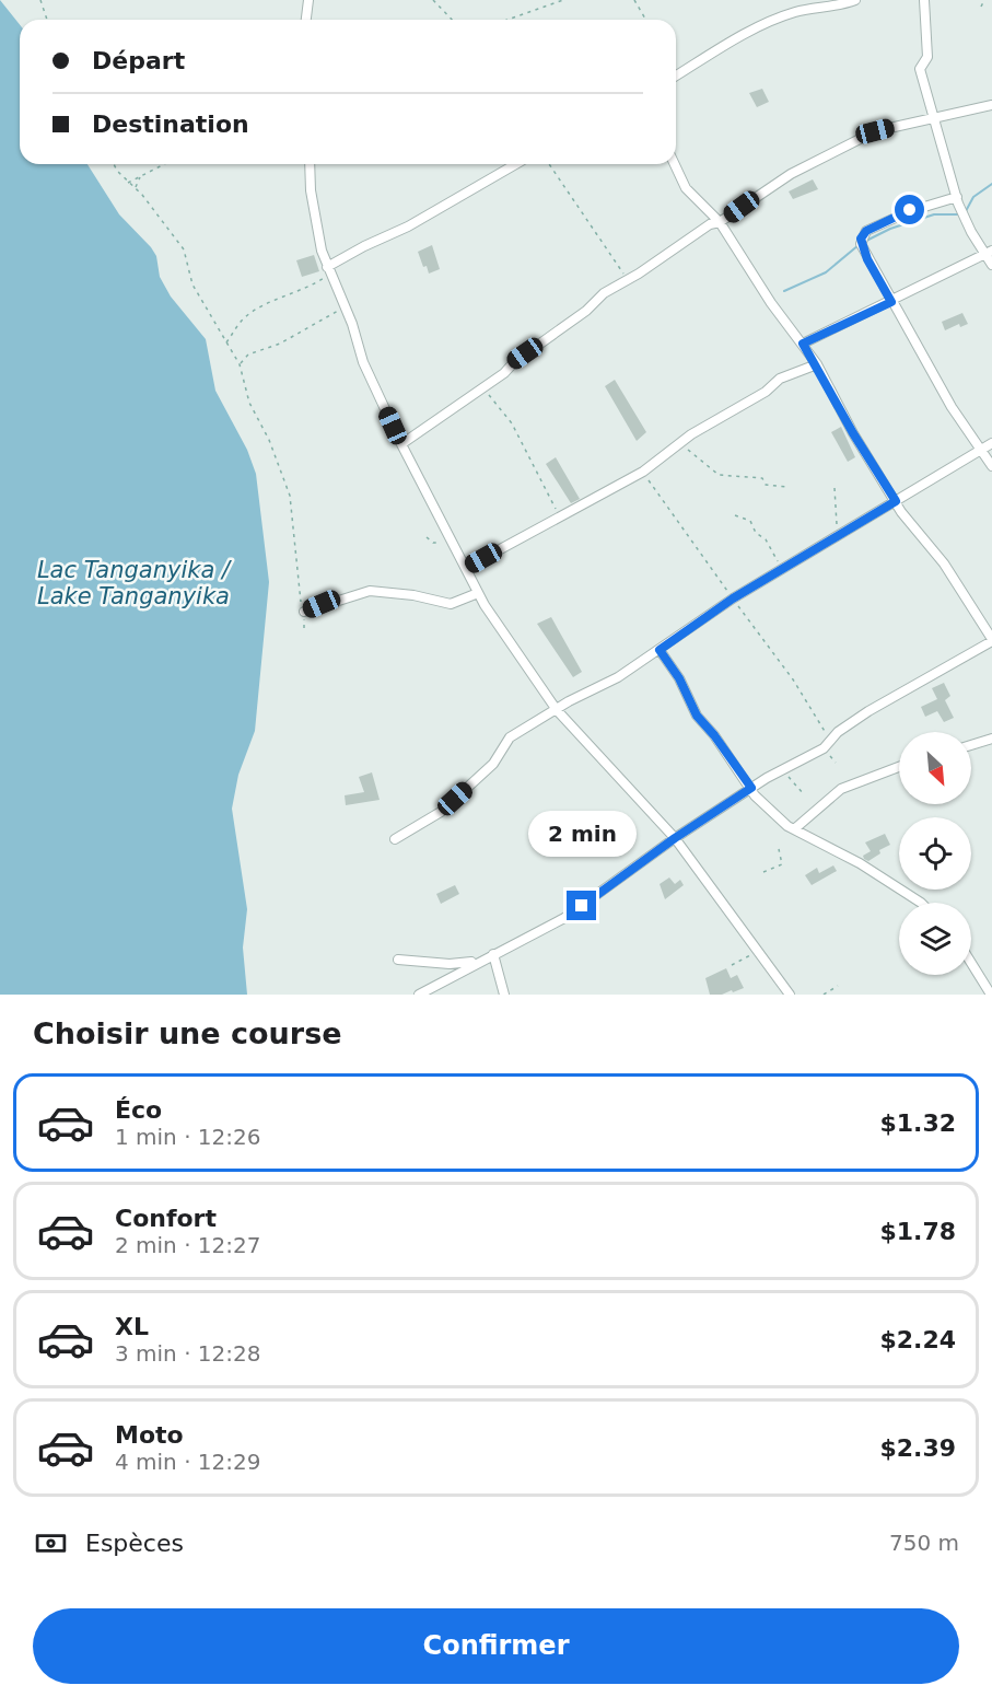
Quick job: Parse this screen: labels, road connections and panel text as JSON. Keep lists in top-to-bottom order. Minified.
{"water":["Lac Tanganyika / Lake Tanganyika"],"north":"bottom right","page":{"banner":["Départ","Destination"],"bubble":"2 min","heading":"Choisir une course","list":[{"name":"Éco","note":"1 min · 12:26","value":"$1.32"},{"name":"Confort","note":"2 min · 12:27","value":"$1.78"},{"name":"XL","note":"3 min · 12:28","value":"$2.24"},{"name":"Moto","note":"4 min · 12:29","value":"$2.39"}],"pay":["Espèces","750 m"],"buttons":"Confirmer"}}
